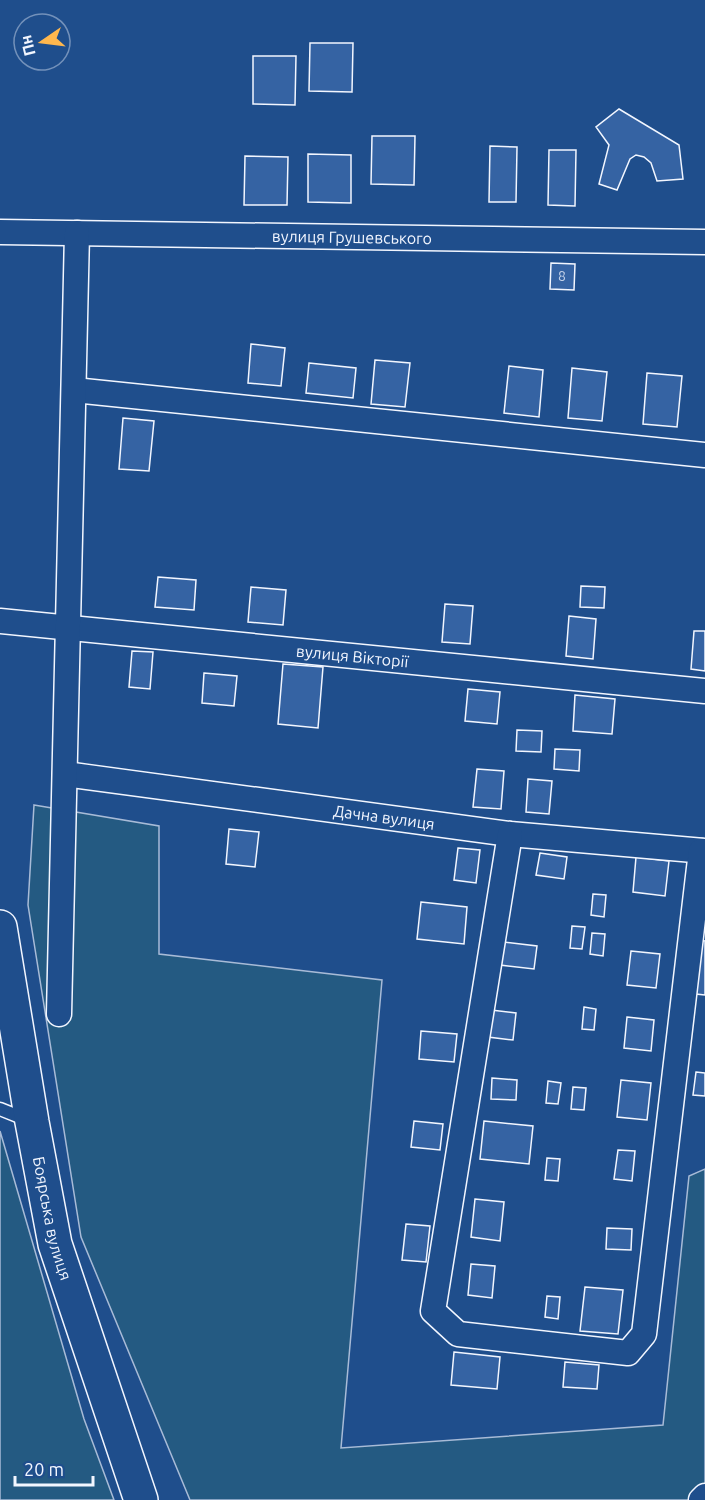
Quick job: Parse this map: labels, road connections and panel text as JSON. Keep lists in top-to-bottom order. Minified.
{"streets":{"street":["вулиця Грушевського","вулиця Вікторії","Дачна вулиця","Боярська вулиця"]},"house_numbers":["8"],"scale_bar":"20 m","north":"left"}
